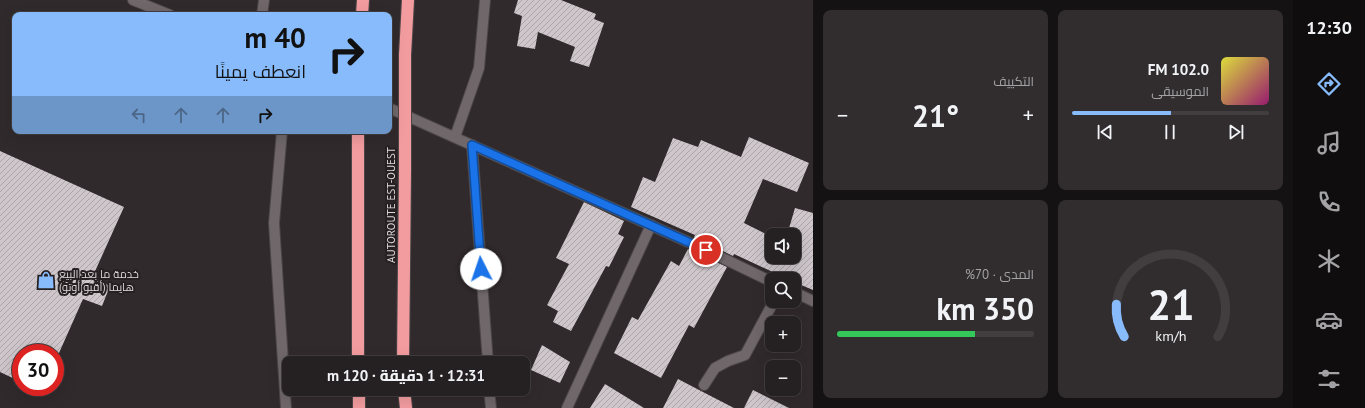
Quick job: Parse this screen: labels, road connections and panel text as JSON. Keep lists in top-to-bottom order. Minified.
{"streets":{"highway":["AUTOROUTE EST-OUEST"]},"places":{"shop":["خدمة ما بعد البيع هايما (أقبو أوتو)"]},"page":{"tabs":"12:30","tile":["التكييف",["المدى · 70%","350 km"]],"turn":["40 m","انعطف يمينًا"],"song":["102.0 FM","الموسيقى"],"heat":["−","21°","+"],"map_buttons":["+","−"],"limit":"30","trip":"12:31 · 1 دقيقة · 120 m","gauge":["21","km/h"]}}
